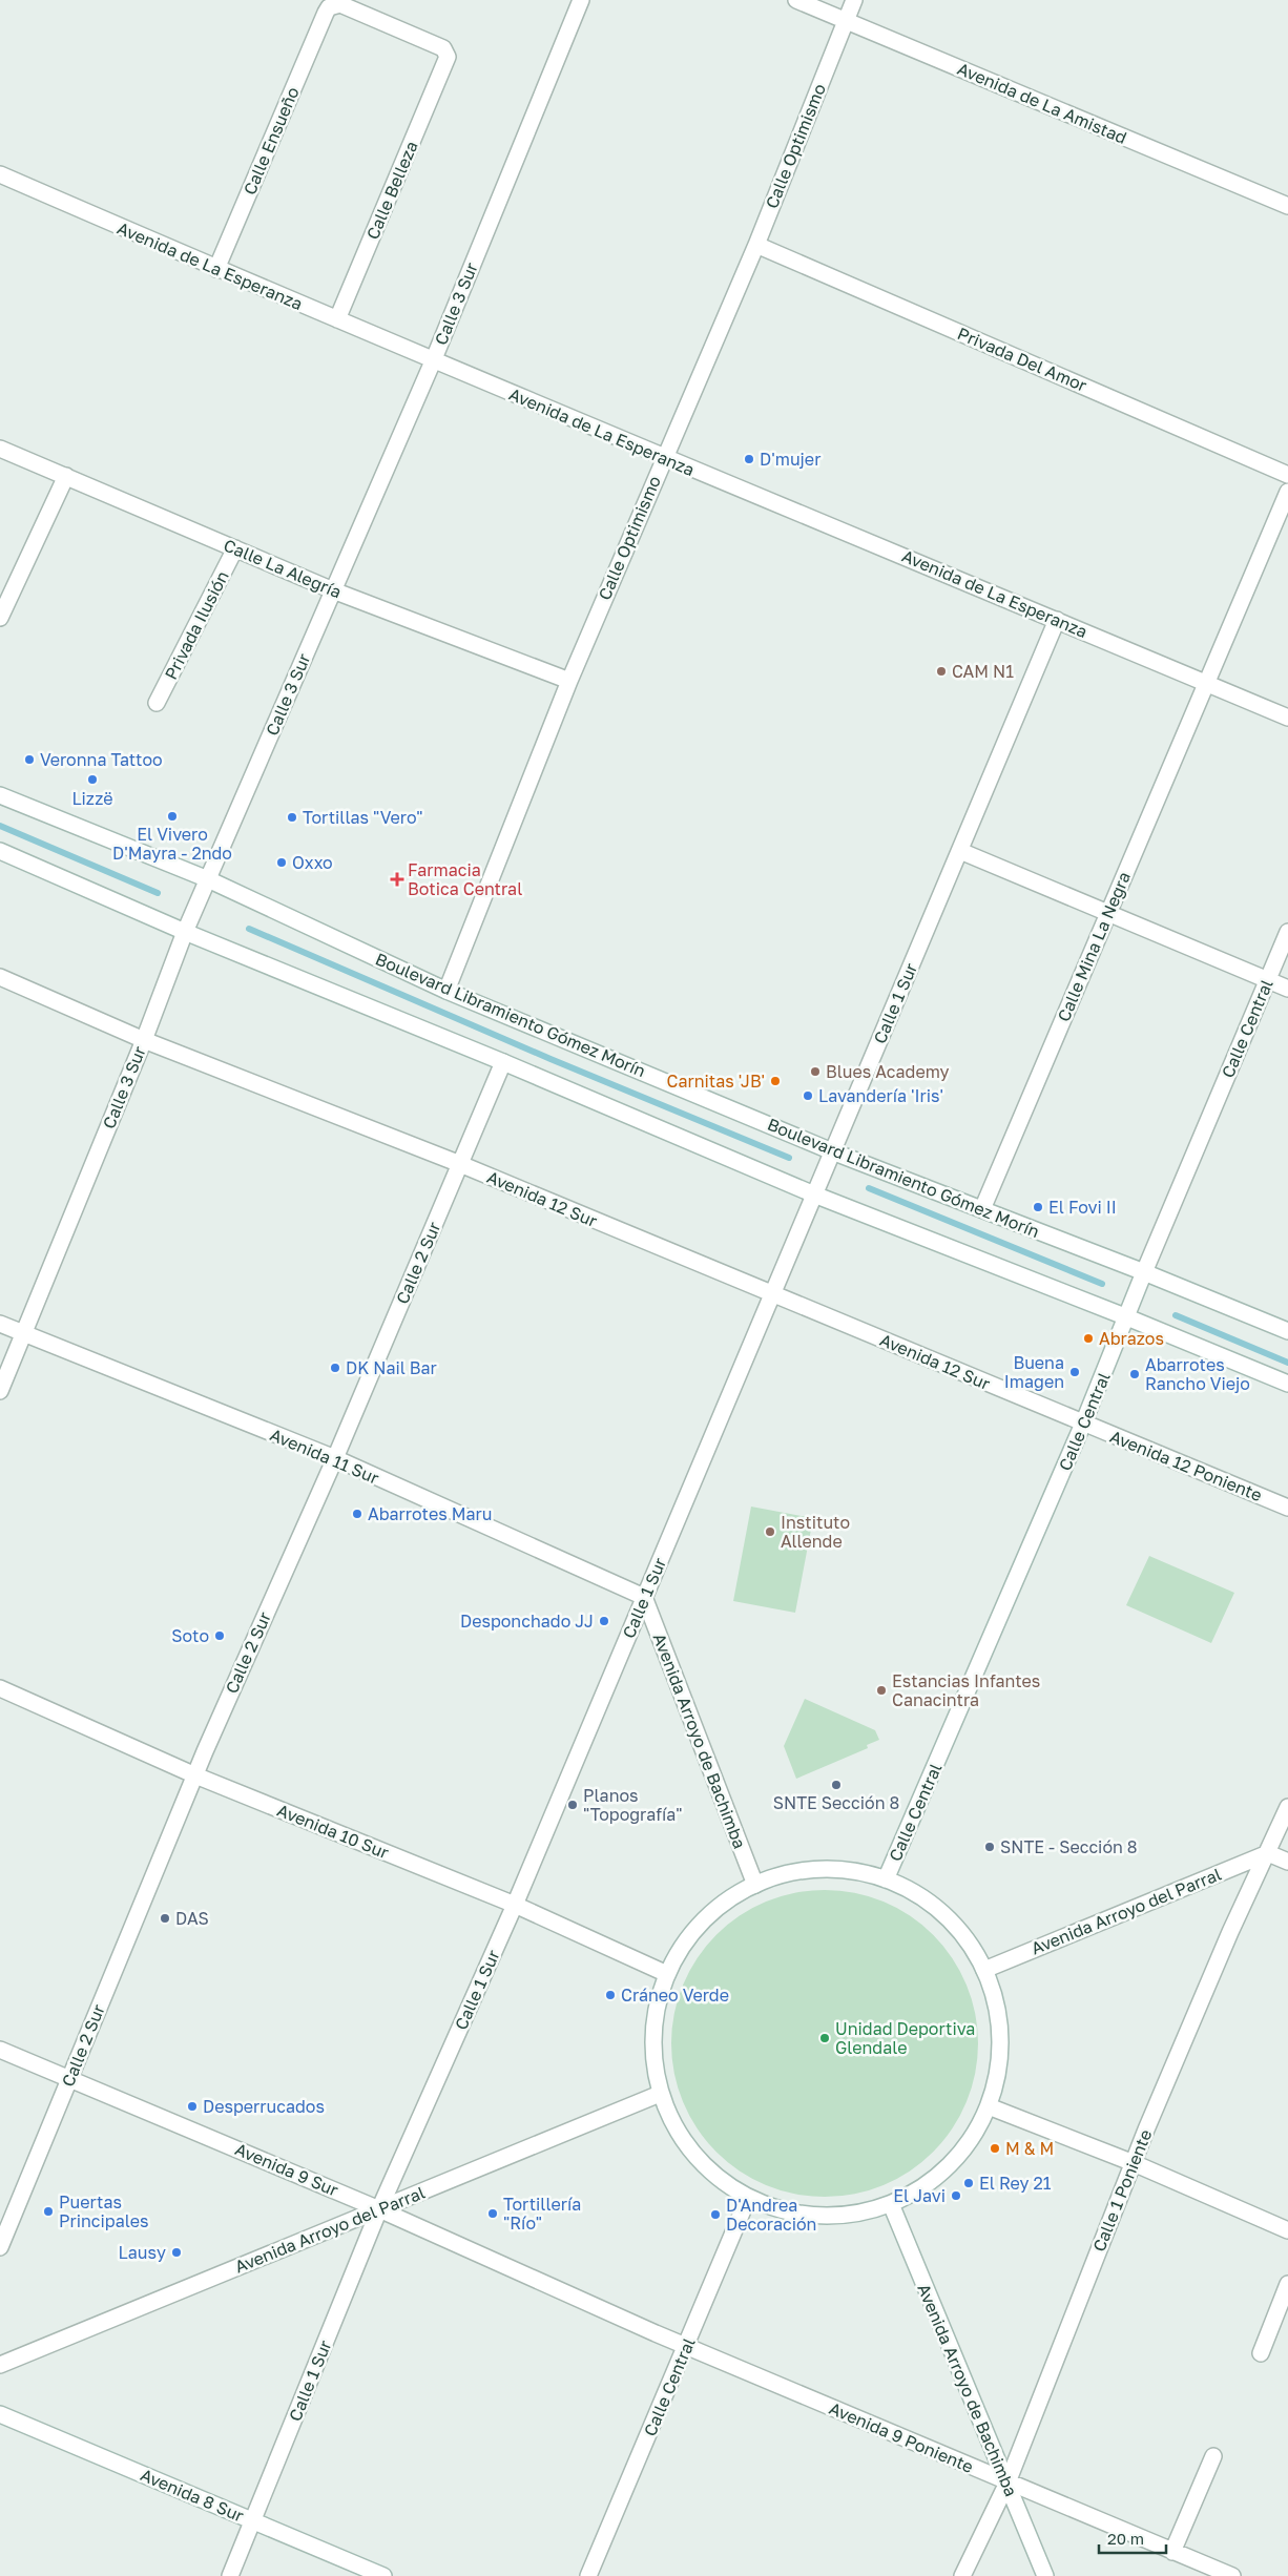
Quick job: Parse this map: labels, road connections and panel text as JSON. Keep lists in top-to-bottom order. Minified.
{"streets":{"street":["Avenida de La Amistad","Calle Ensueño","Calle Optimismo","Calle Belleza","Avenida de La Esperanza","Calle 3 Sur","Privada Del Amor","Calle La Alegría","Privada Ilusión","Calle Mina La Negra","Calle 1 Sur","Boulevard Libramiento Gómez Morín","Calle Central","Avenida 12 Sur","Calle 2 Sur","Avenida 11 Sur","Avenida 12 Poniente","Avenida Arroyo de Bachimba","Avenida 10 Sur","Avenida Arroyo del Parral","Avenida 9 Sur","Calle 1 Poniente","Avenida 9 Poniente","Avenida 8 Sur"]},"crossings":[["Avenida de La Amistad","Calle Optimismo"],["Calle Ensueño","Calle Belleza"],["Calle Ensueño","Avenida de La Esperanza"],["Calle Optimismo","Avenida de La Esperanza"],["Calle Optimismo","Privada Del Amor"],["Calle Optimismo","Calle La Alegría"],["Calle Optimismo","Boulevard Libramiento Gómez Morín"],["Calle Belleza","Avenida de La Esperanza"],["Avenida de La Esperanza","Calle 3 Sur"],["Avenida de La Esperanza","Calle Mina La Negra"],["Avenida de La Esperanza","Calle 1 Sur"],["Calle 3 Sur","Calle La Alegría"],["Calle 3 Sur","Boulevard Libramiento Gómez Morín"],["Calle 3 Sur","Avenida 12 Sur"],["Calle 3 Sur","Avenida 11 Sur"],["Calle La Alegría","Privada Ilusión"],["Calle Mina La Negra","Boulevard Libramiento Gómez Morín"],["Calle 1 Sur","Boulevard Libramiento Gómez Morín"],["Calle 1 Sur","Avenida 12 Sur"],["Calle 1 Sur","Avenida 11 Sur"],["Calle 1 Sur","Avenida Arroyo de Bachimba"],["Calle 1 Sur","Avenida 10 Sur"],["Calle 1 Sur","Avenida Arroyo del Parral"],["Calle 1 Sur","Avenida 9 Sur"],["Calle 1 Sur","Avenida 8 Sur"],["Boulevard Libramiento Gómez Morín","Calle Central"],["Calle Central","Avenida 12 Sur"],["Calle Central","Avenida 12 Poniente"],["Calle Central","Avenida 9 Sur"],["Calle Central","Avenida 9 Poniente"],["Avenida 12 Sur","Calle 2 Sur"],["Avenida 12 Sur","Avenida 12 Poniente"],["Calle 2 Sur","Avenida 11 Sur"],["Calle 2 Sur","Avenida 10 Sur"],["Calle 2 Sur","Avenida 9 Sur"],["Avenida 11 Sur","Avenida Arroyo de Bachimba"],["Avenida Arroyo de Bachimba","Calle 1 Poniente"],["Avenida Arroyo de Bachimba","Avenida 9 Poniente"],["Avenida Arroyo del Parral","Avenida 9 Sur"],["Avenida Arroyo del Parral","Calle 1 Poniente"],["Avenida 9 Sur","Avenida 9 Poniente"],["Calle 1 Poniente","Avenida 9 Poniente"]],"places":{"other":["D'mujer","CAM N1","Veronna Tattoo","Lizzë","El Vivero D'Mayra - 2ndo","Tortillas \"Vero\"","Oxxo","Blues Academy","Carnitas 'JB'","Lavandería 'Iris'","El Fovi II","Abrazos","DK Nail Bar","Buena Imagen","Abarrotes Rancho Viejo","Abarrotes Maru","Instituto Allende","Desponchado JJ","Soto","Estancias Infantes Canacintra","SNTE Sección 8","Planos \"Topografía\"","SNTE - Sección 8","DAS","Cráneo Verde","Unidad Deportiva Glendale","Desperrucados","M & M","El Rey 21","El Javi","Puertas Principales","Tortillería \"Río\"","D'Andrea Decoración","Lausy"],"health":["Farmacia Botica Central"]},"scale_bar":"20 m"}
